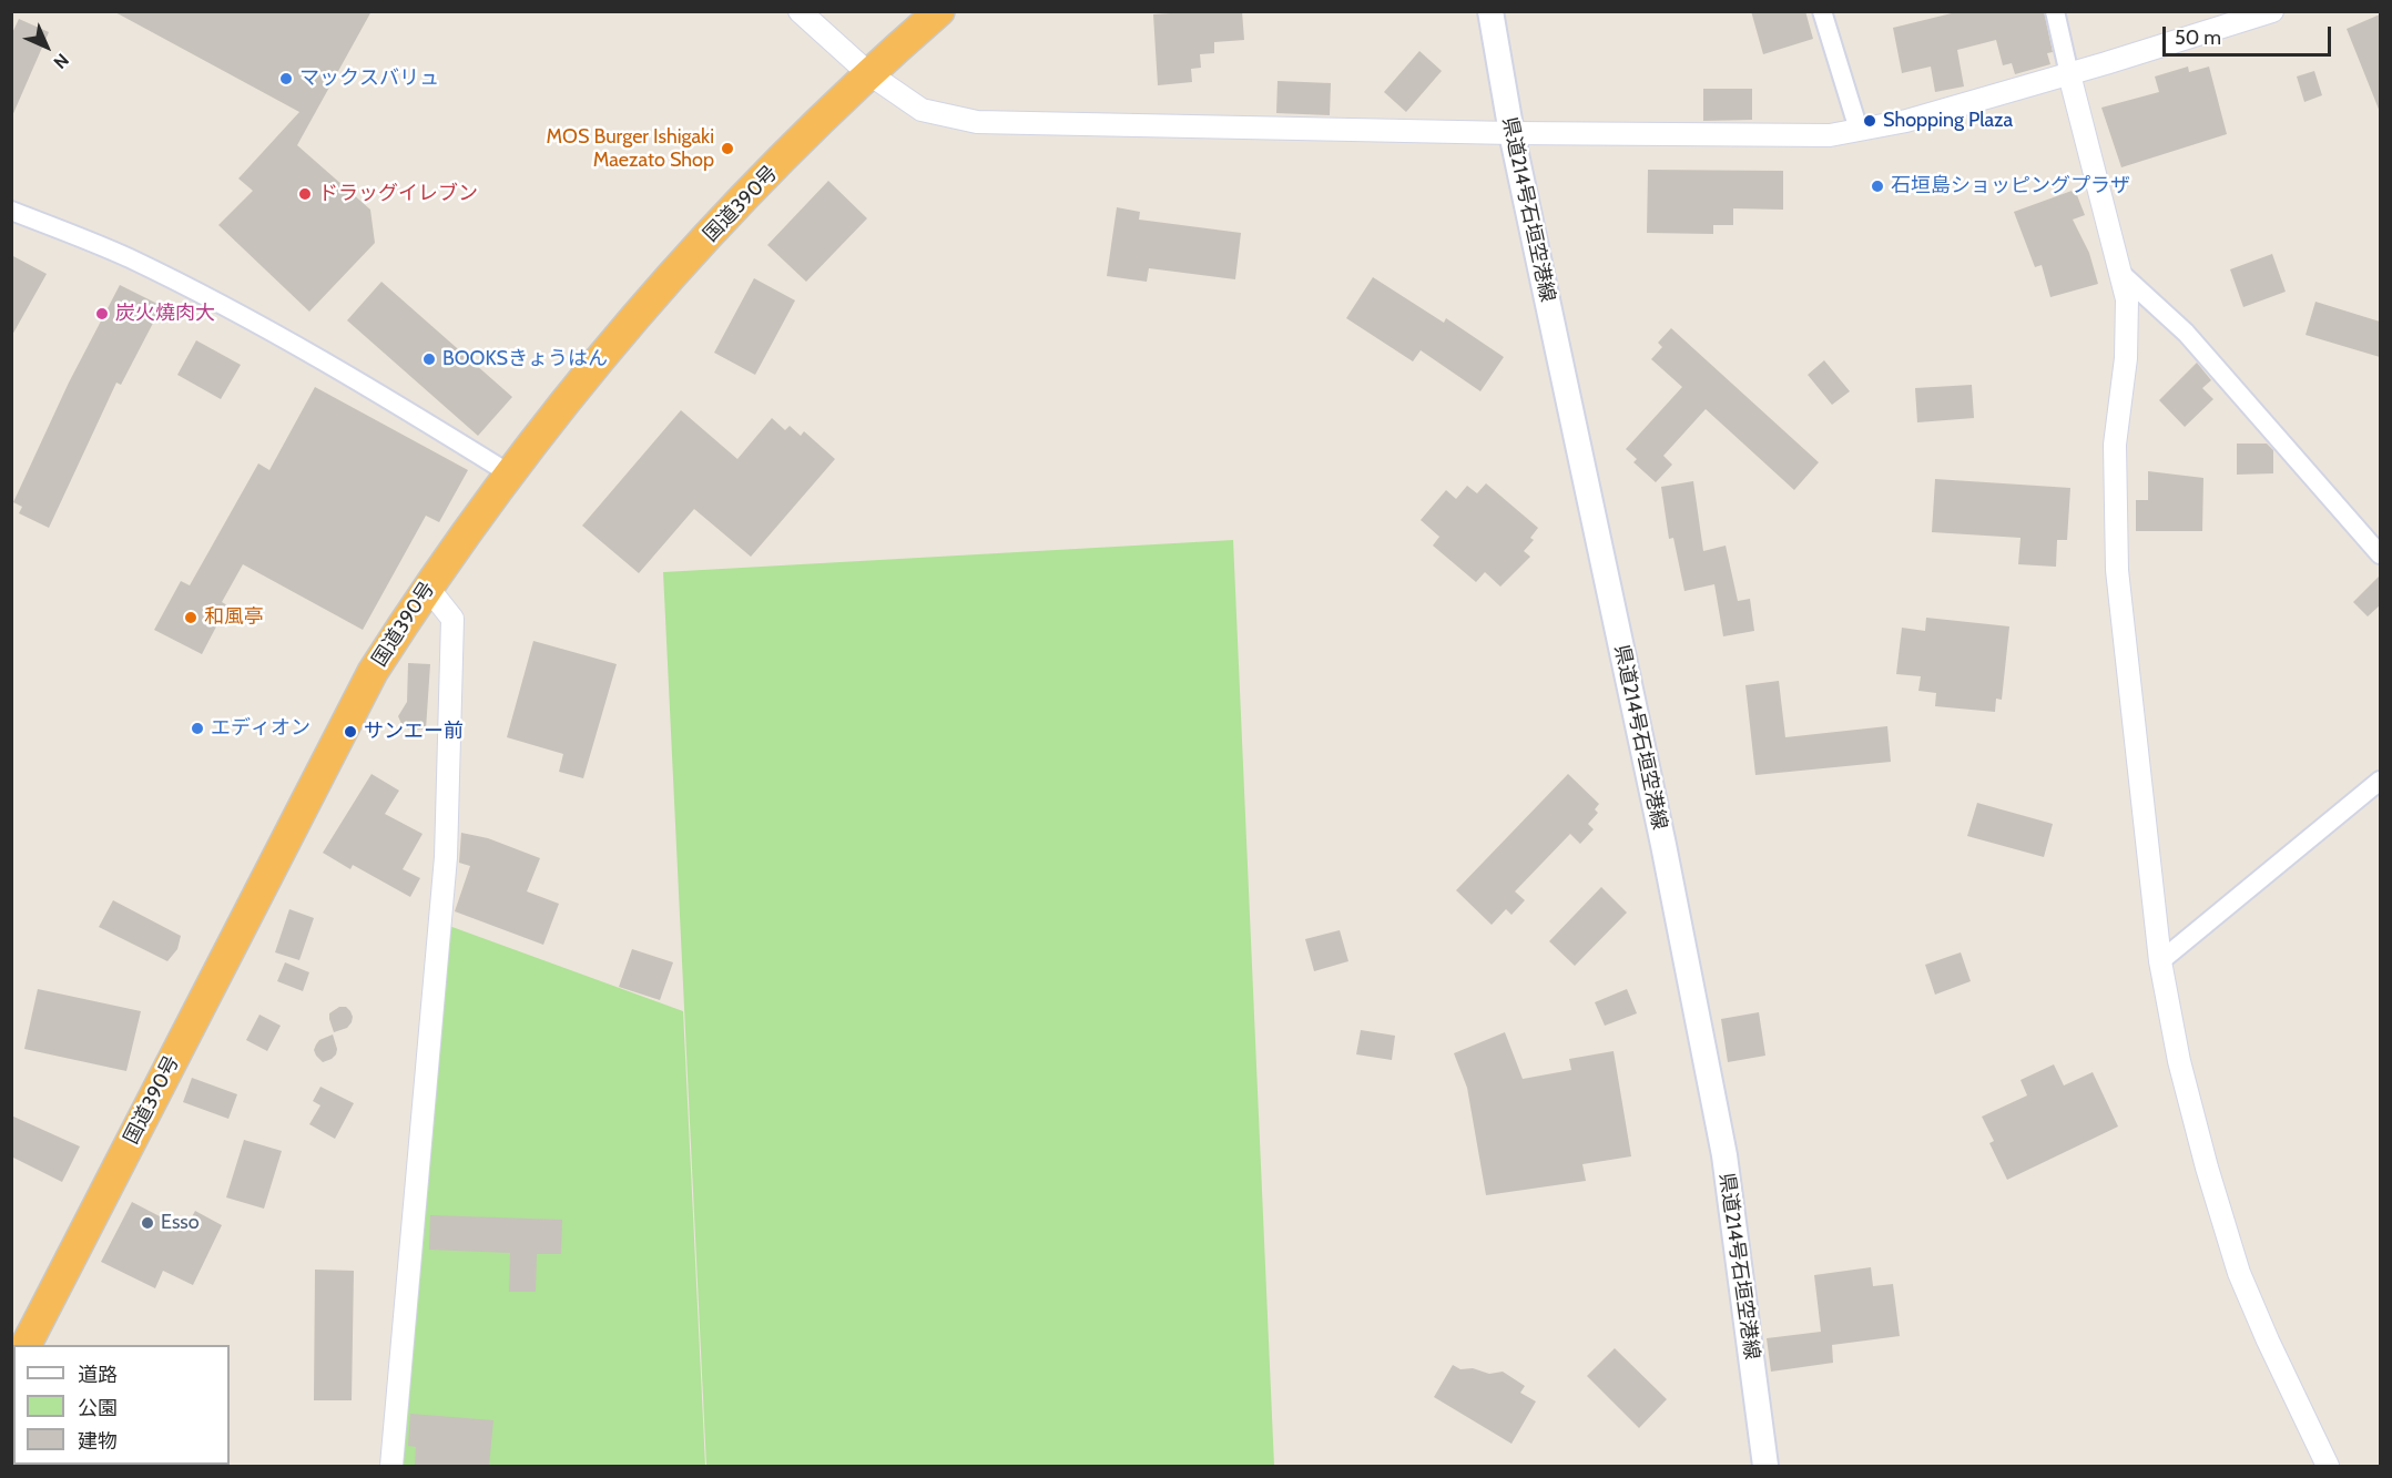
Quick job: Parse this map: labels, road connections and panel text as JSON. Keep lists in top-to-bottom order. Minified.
{"streets":{"highway":["国道390号"],"main road":["県道214号石垣空港線"]},"places":["マックスバリュ","Shopping Plaza","MOS Burger Ishigaki Maezato Shop","石垣島ショッピングプラザ","ドラッグイレブン","炭火燒肉大","BOOKSきょうはん","和風亭","エディオン","サンエー前","Esso"],"legend":["道路","公園","建物"],"scale_bar":"50 m","north":"bottom right"}
